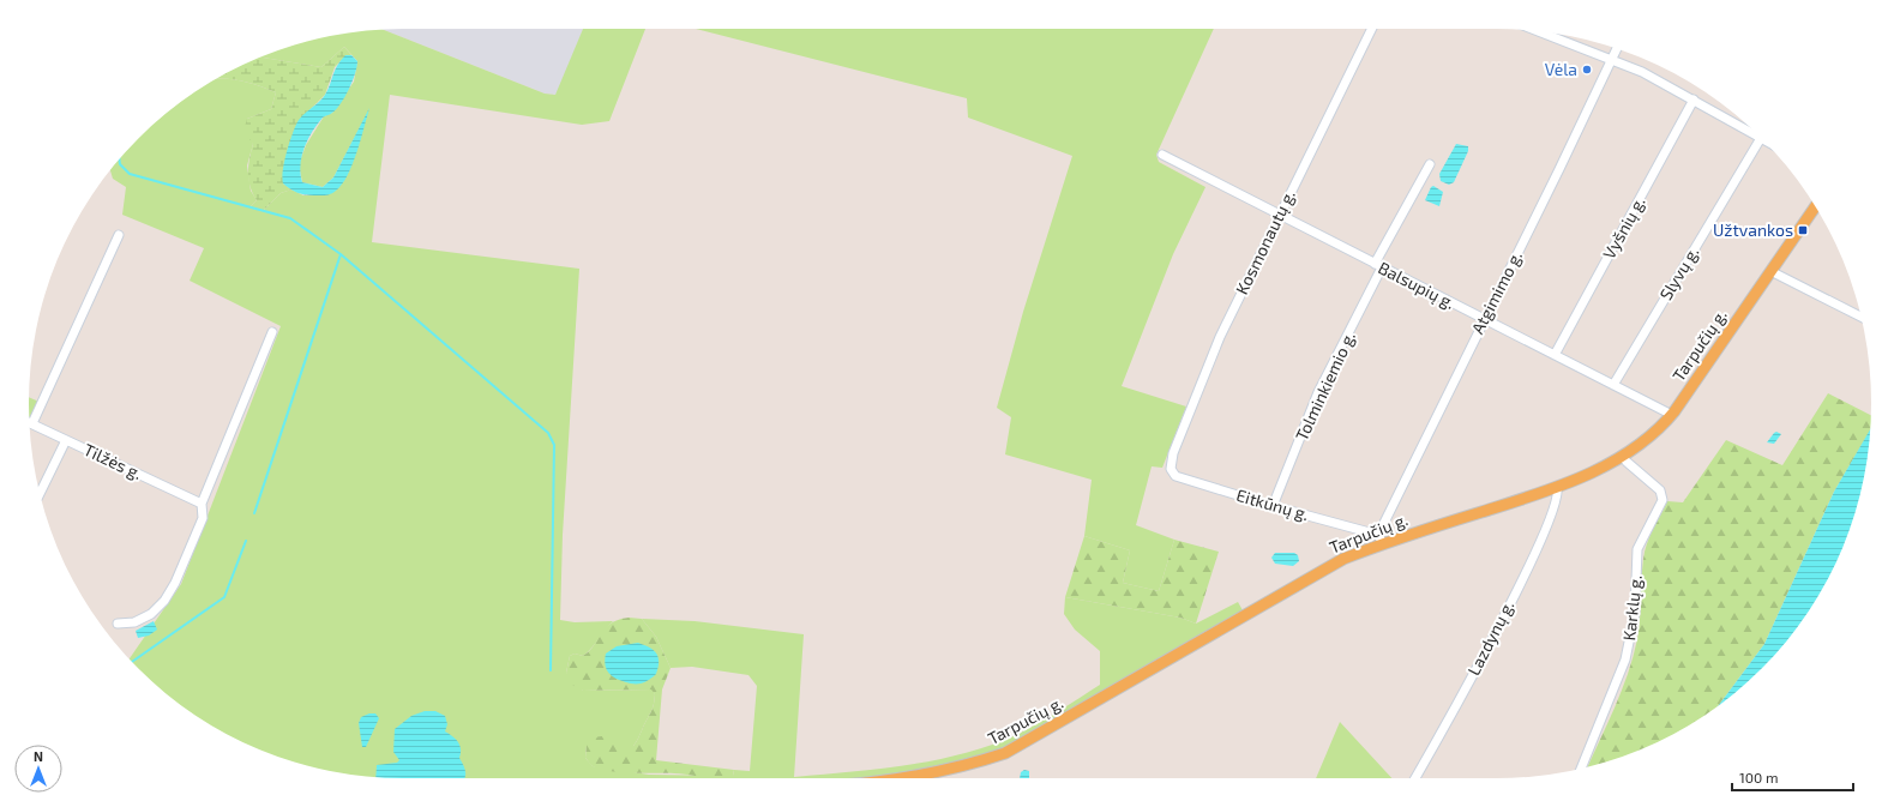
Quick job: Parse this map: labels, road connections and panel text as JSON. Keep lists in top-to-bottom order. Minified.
{"streets":{"main road":["Tarpučių g."],"street":["Vyšnių g.","Kosmonautų g.","Slyvų g.","Balsupių g.","Atgimimo g.","Tolminkiemio g.","Tilžės g.","Eitkūnų g.","Karklų g.","Lazdynų g."]},"crossings":[["Vyšnių g.","Balsupių g."],["Kosmonautų g.","Balsupių g."],["Kosmonautų g.","Eitkūnų g."],["Slyvų g.","Balsupių g."],["Balsupių g.","Atgimimo g."],["Balsupių g.","Tarpučių g."],["Balsupių g.","Tolminkiemio g."],["Atgimimo g.","Tarpučių g."],["Atgimimo g.","Eitkūnų g."],["Tarpučių g.","Eitkūnų g."],["Tarpučių g.","Karklų g."],["Tarpučių g.","Lazdynų g."],["Tolminkiemio g.","Eitkūnų g."]],"places":{"other":["Vėla"],"transit":["Užtvankos"]},"scale_bar":"100 m","north":"top"}
